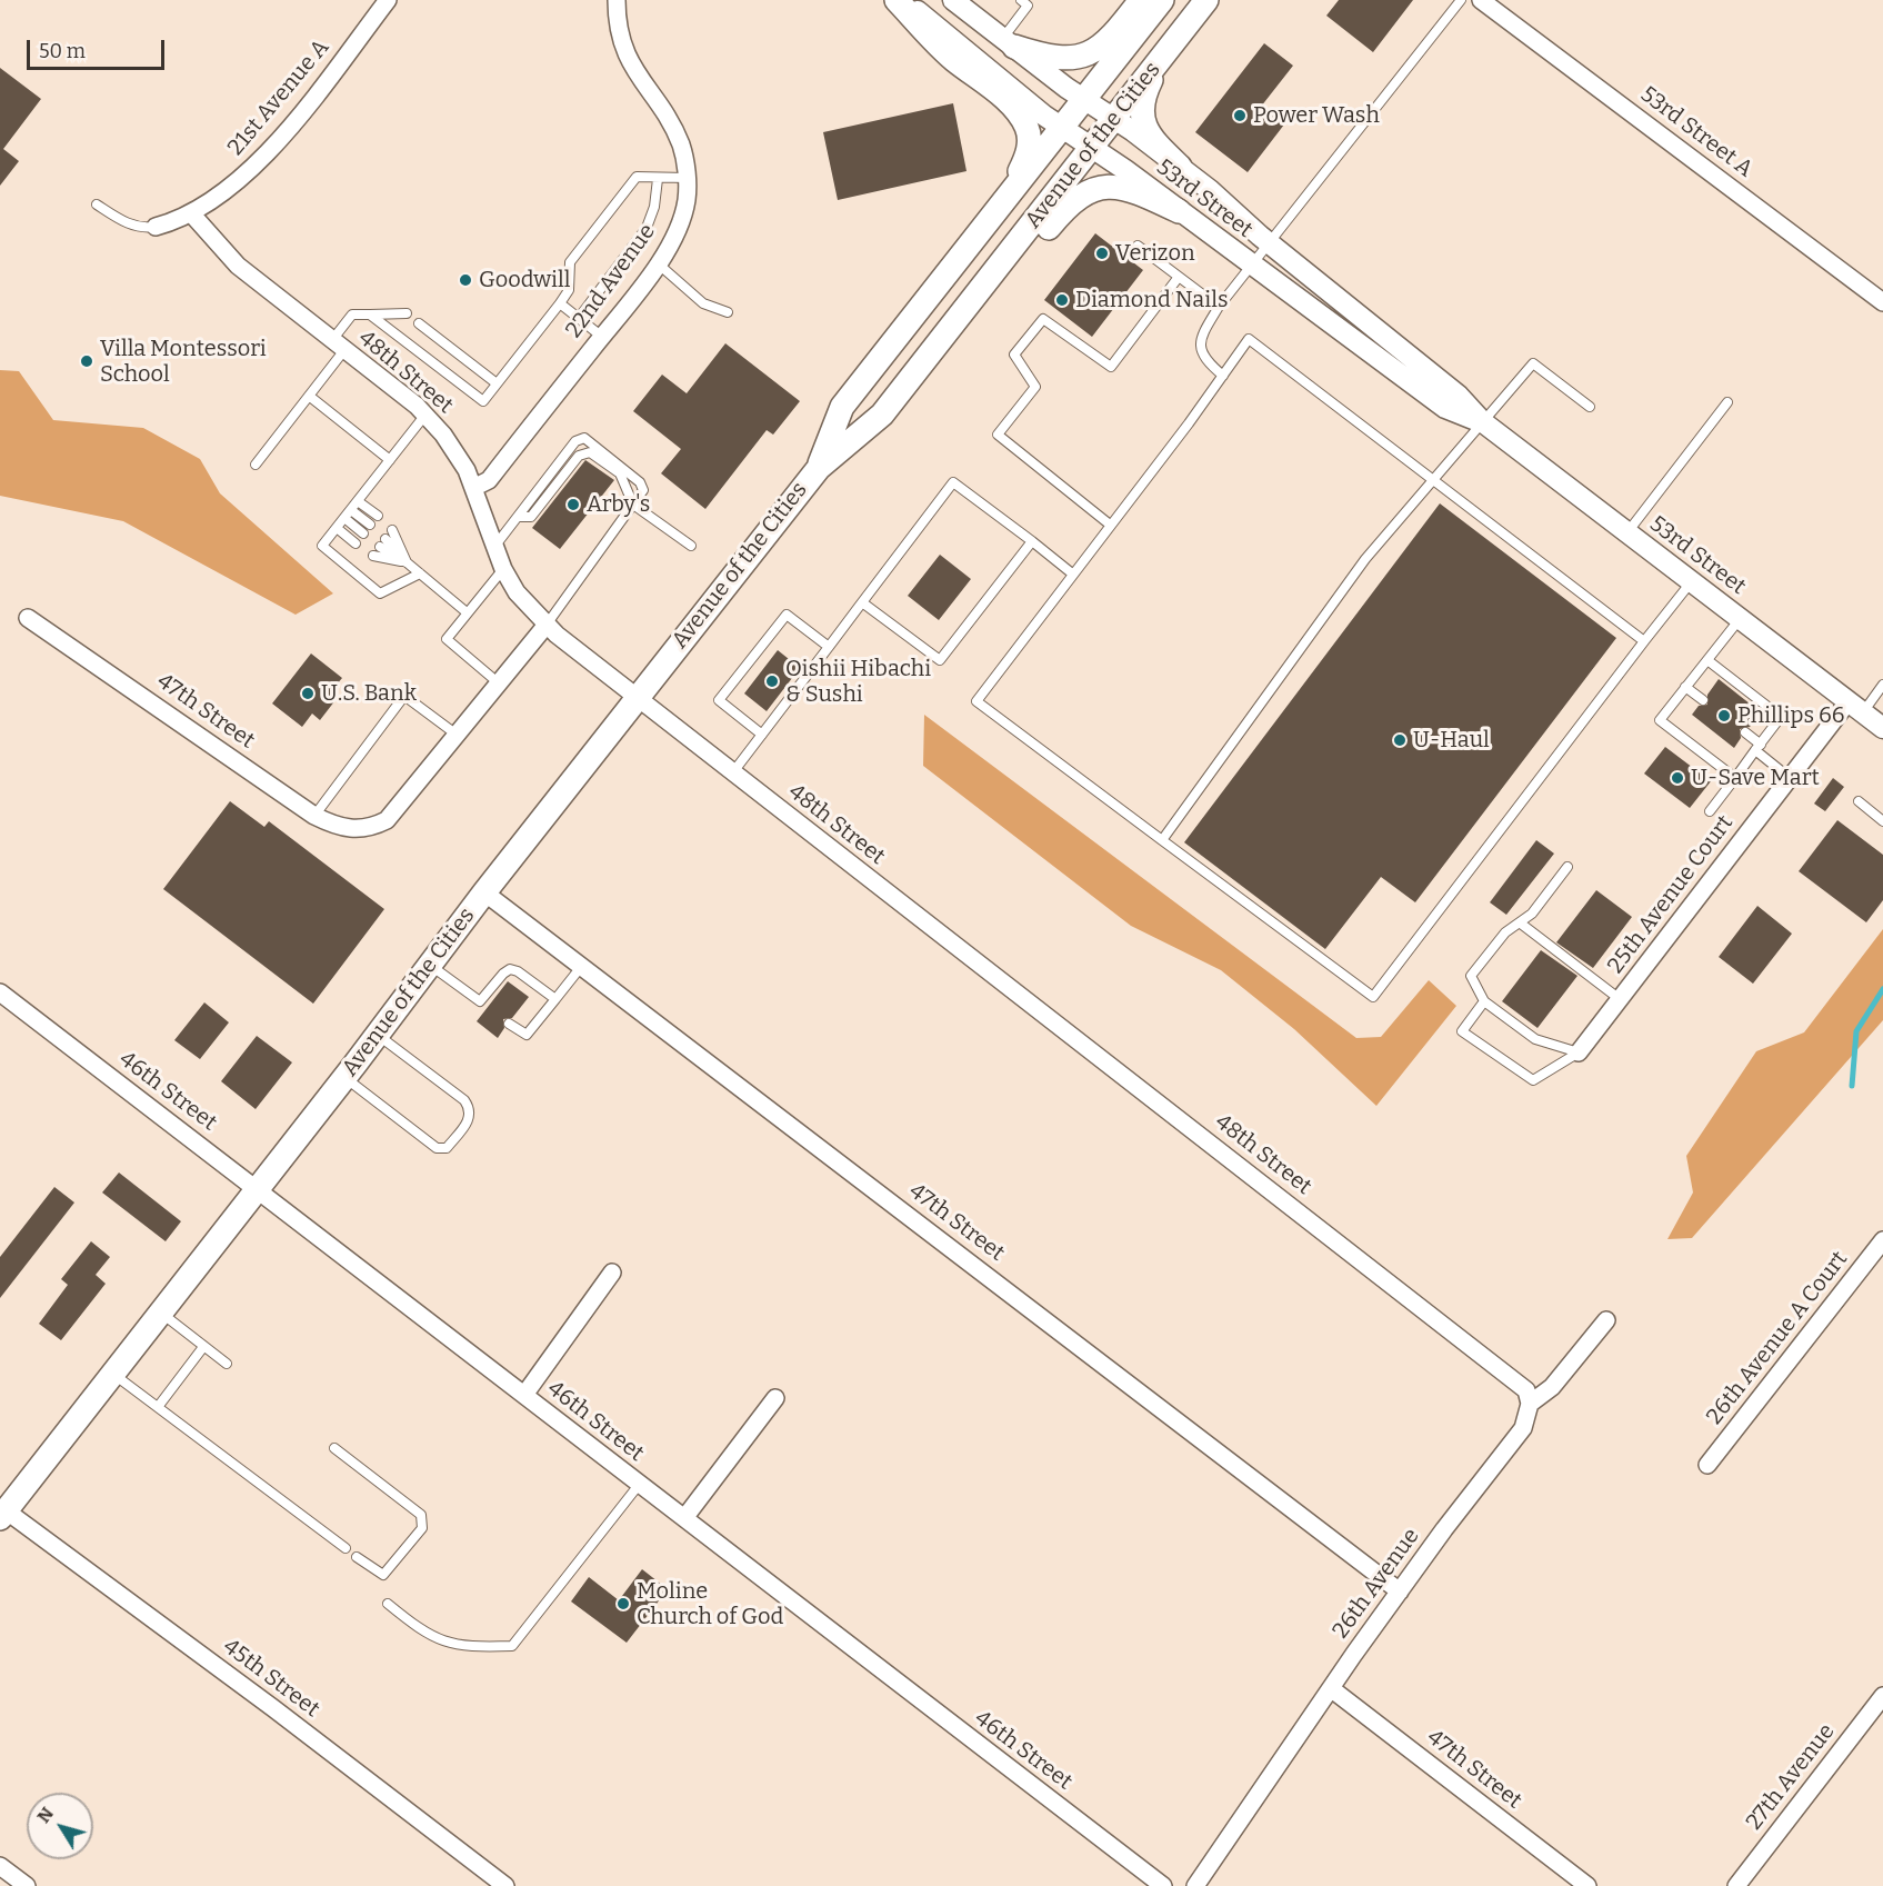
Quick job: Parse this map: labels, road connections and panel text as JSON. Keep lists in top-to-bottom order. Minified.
{"streets":{"main road":["Avenue of the Cities"],"street":["21st Avenue A","53rd Street A","53rd Street","22nd Avenue","48th Street","47th Street","25th Avenue Court","46th Street","26th Avenue A Court","26th Avenue","45th Street","27th Avenue"]},"crossings":[["21st Avenue A","48th Street"],["Avenue of the Cities","53rd Street"],["Avenue of the Cities","48th Street"],["Avenue of the Cities","47th Street"],["Avenue of the Cities","46th Street"],["Avenue of the Cities","45th Street"],["53rd Street","25th Avenue Court"],["22nd Avenue","48th Street"],["48th Street","26th Avenue"],["47th Street","26th Avenue"]],"places":["Power Wash","Verizon","Goodwill","Diamond Nails","Villa Montessori School","Arby's","Oishii Hibachi & Sushi","U.S. Bank","Phillips 66","U-Haul","U-Save Mart","Moline Church of God"],"scale_bar":"50 m","north":"top left"}
